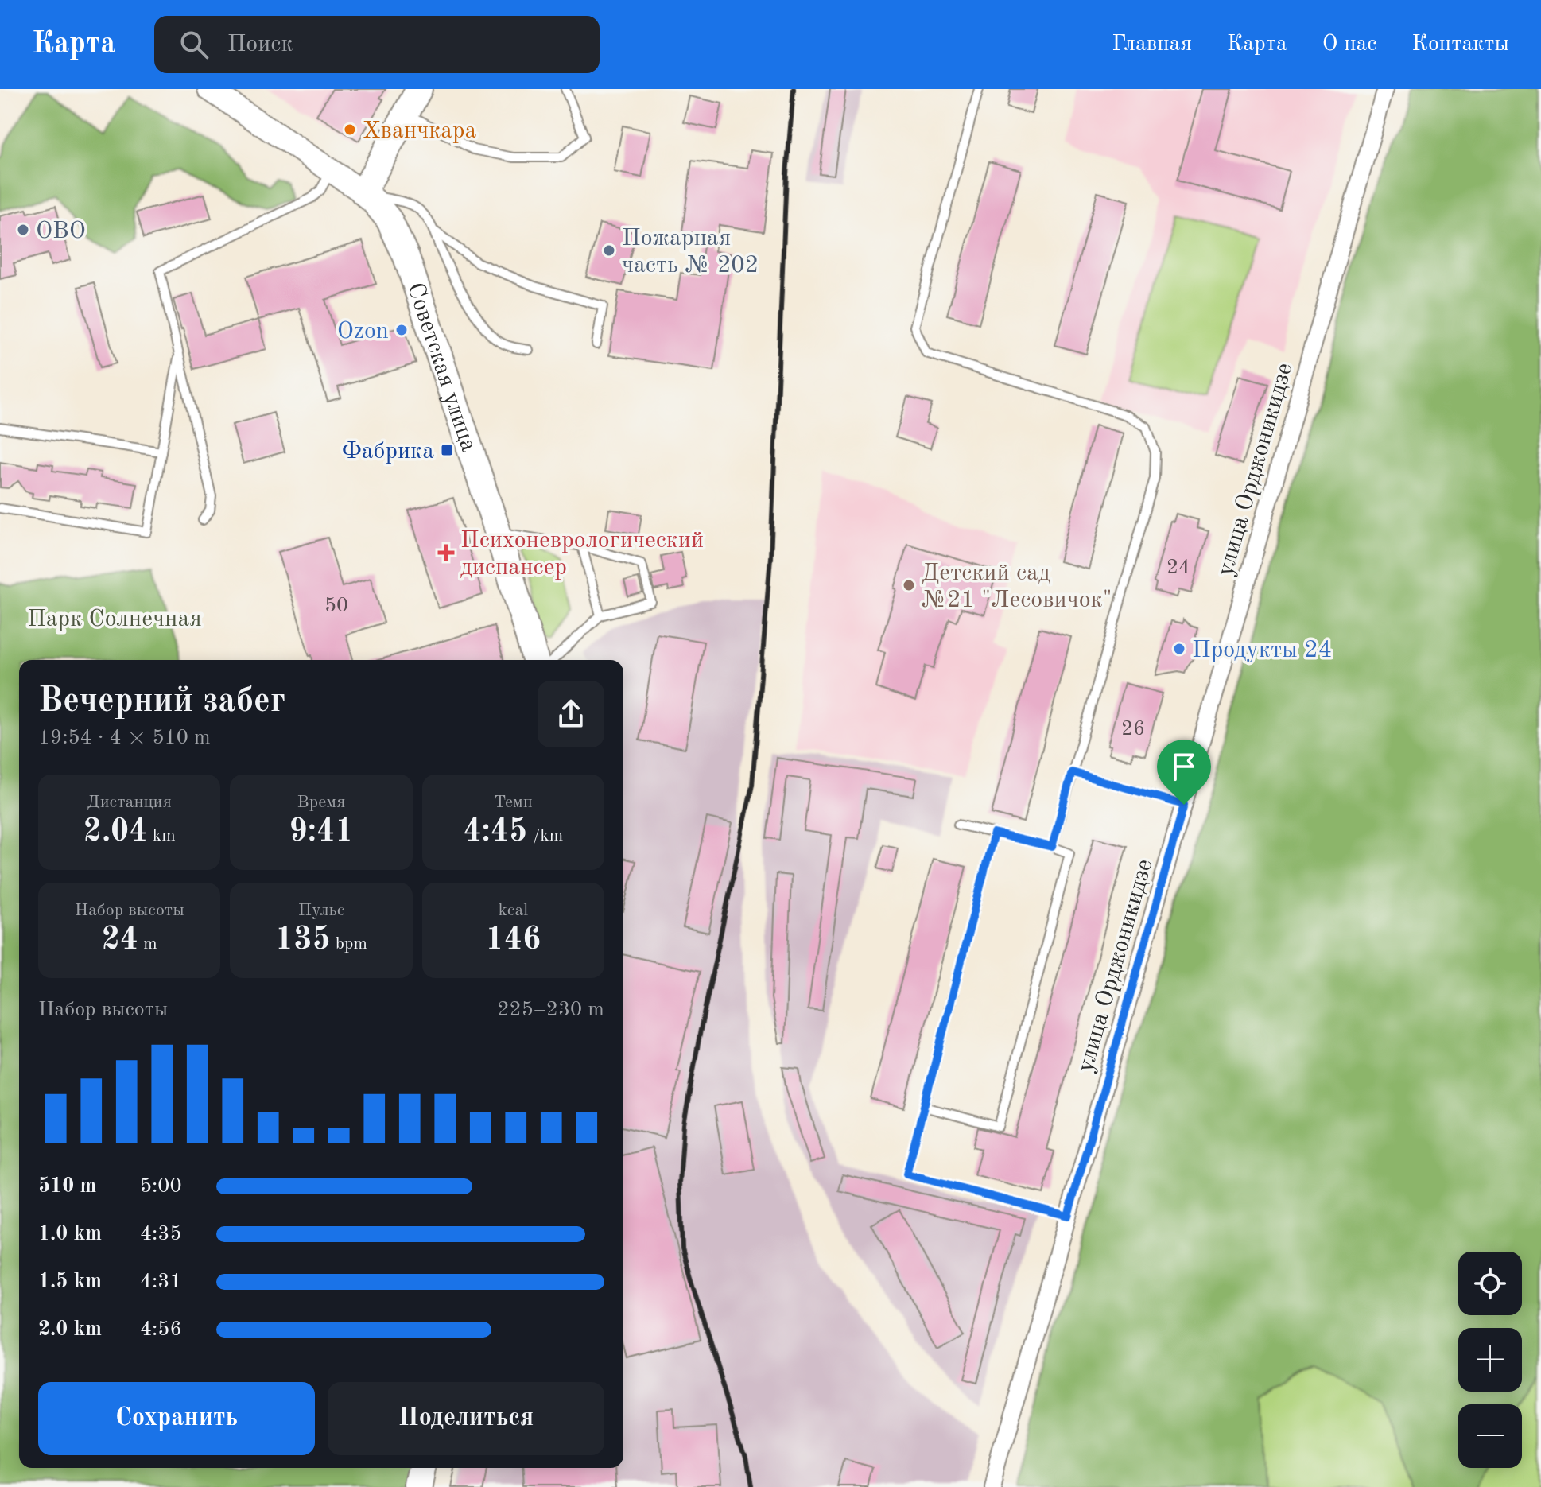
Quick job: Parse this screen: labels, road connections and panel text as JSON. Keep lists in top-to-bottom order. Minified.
{"streets":{"main road":["Советская улица"],"street":["улица Орджоникидзе"]},"parks":["Парк Солнечная"],"places":{"other":["Хванчкара","ОВО","Пожарная часть № 202","Ozon","Детский сад №21 \"Лесовичок\"","Продукты 24"],"transit":["Фабрика"],"health":["Психоневрологический диспансер"]},"house_numbers":["24","50","26"],"page":{"header":"Карта","search":"Поиск","nav":["Главная","Карта","О нас","Контакты"],"heading":["Вечерний забег","19:54 · 4 × 510 m"],"stats":[["Дистанция","2.04 km"],["Время","9:41"],["Темп","4:45 /km"],["Набор высоты","24 m"],["Пульс","135 bpm"],["kcal","146"]],"chart":["Набор высоты","225–230 m"],"list":[{"name":"510 m","note":"5:00"},{"name":"1.0 km","note":"4:35"},{"name":"1.5 km","note":"4:31"},{"name":"2.0 km","note":"4:56"}],"map_buttons":["+","−"],"buttons":["Сохранить","Поделиться"]}}
